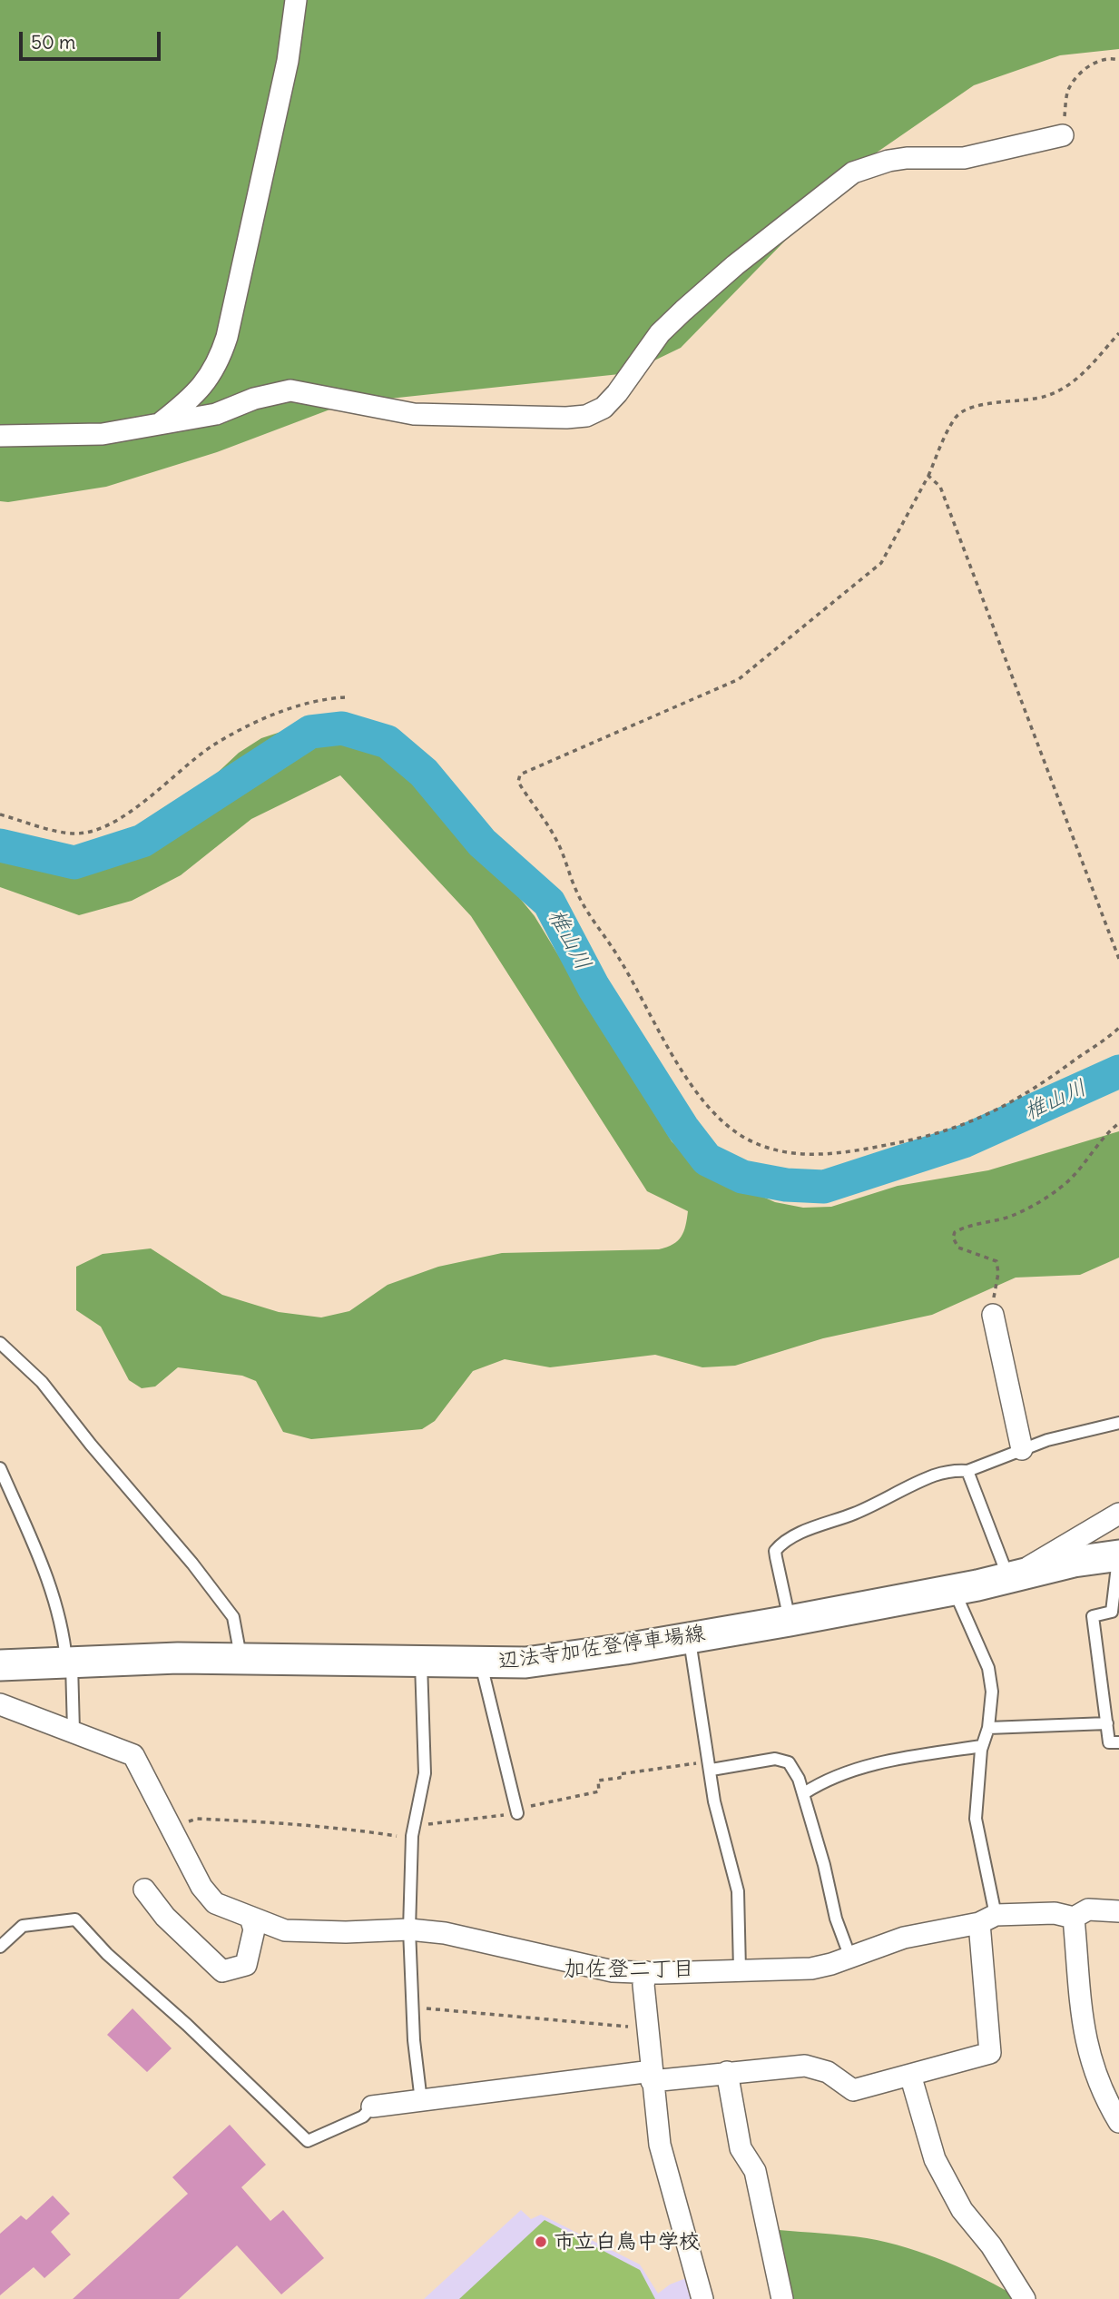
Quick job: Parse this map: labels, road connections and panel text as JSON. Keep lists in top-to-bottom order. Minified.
{"streets":{"main road":["辺法寺加佐登停車場線"]},"districts":["加佐登二丁目"],"water":["椎山川"],"places":["市立白鳥中学校"],"scale_bar":"50 m"}
